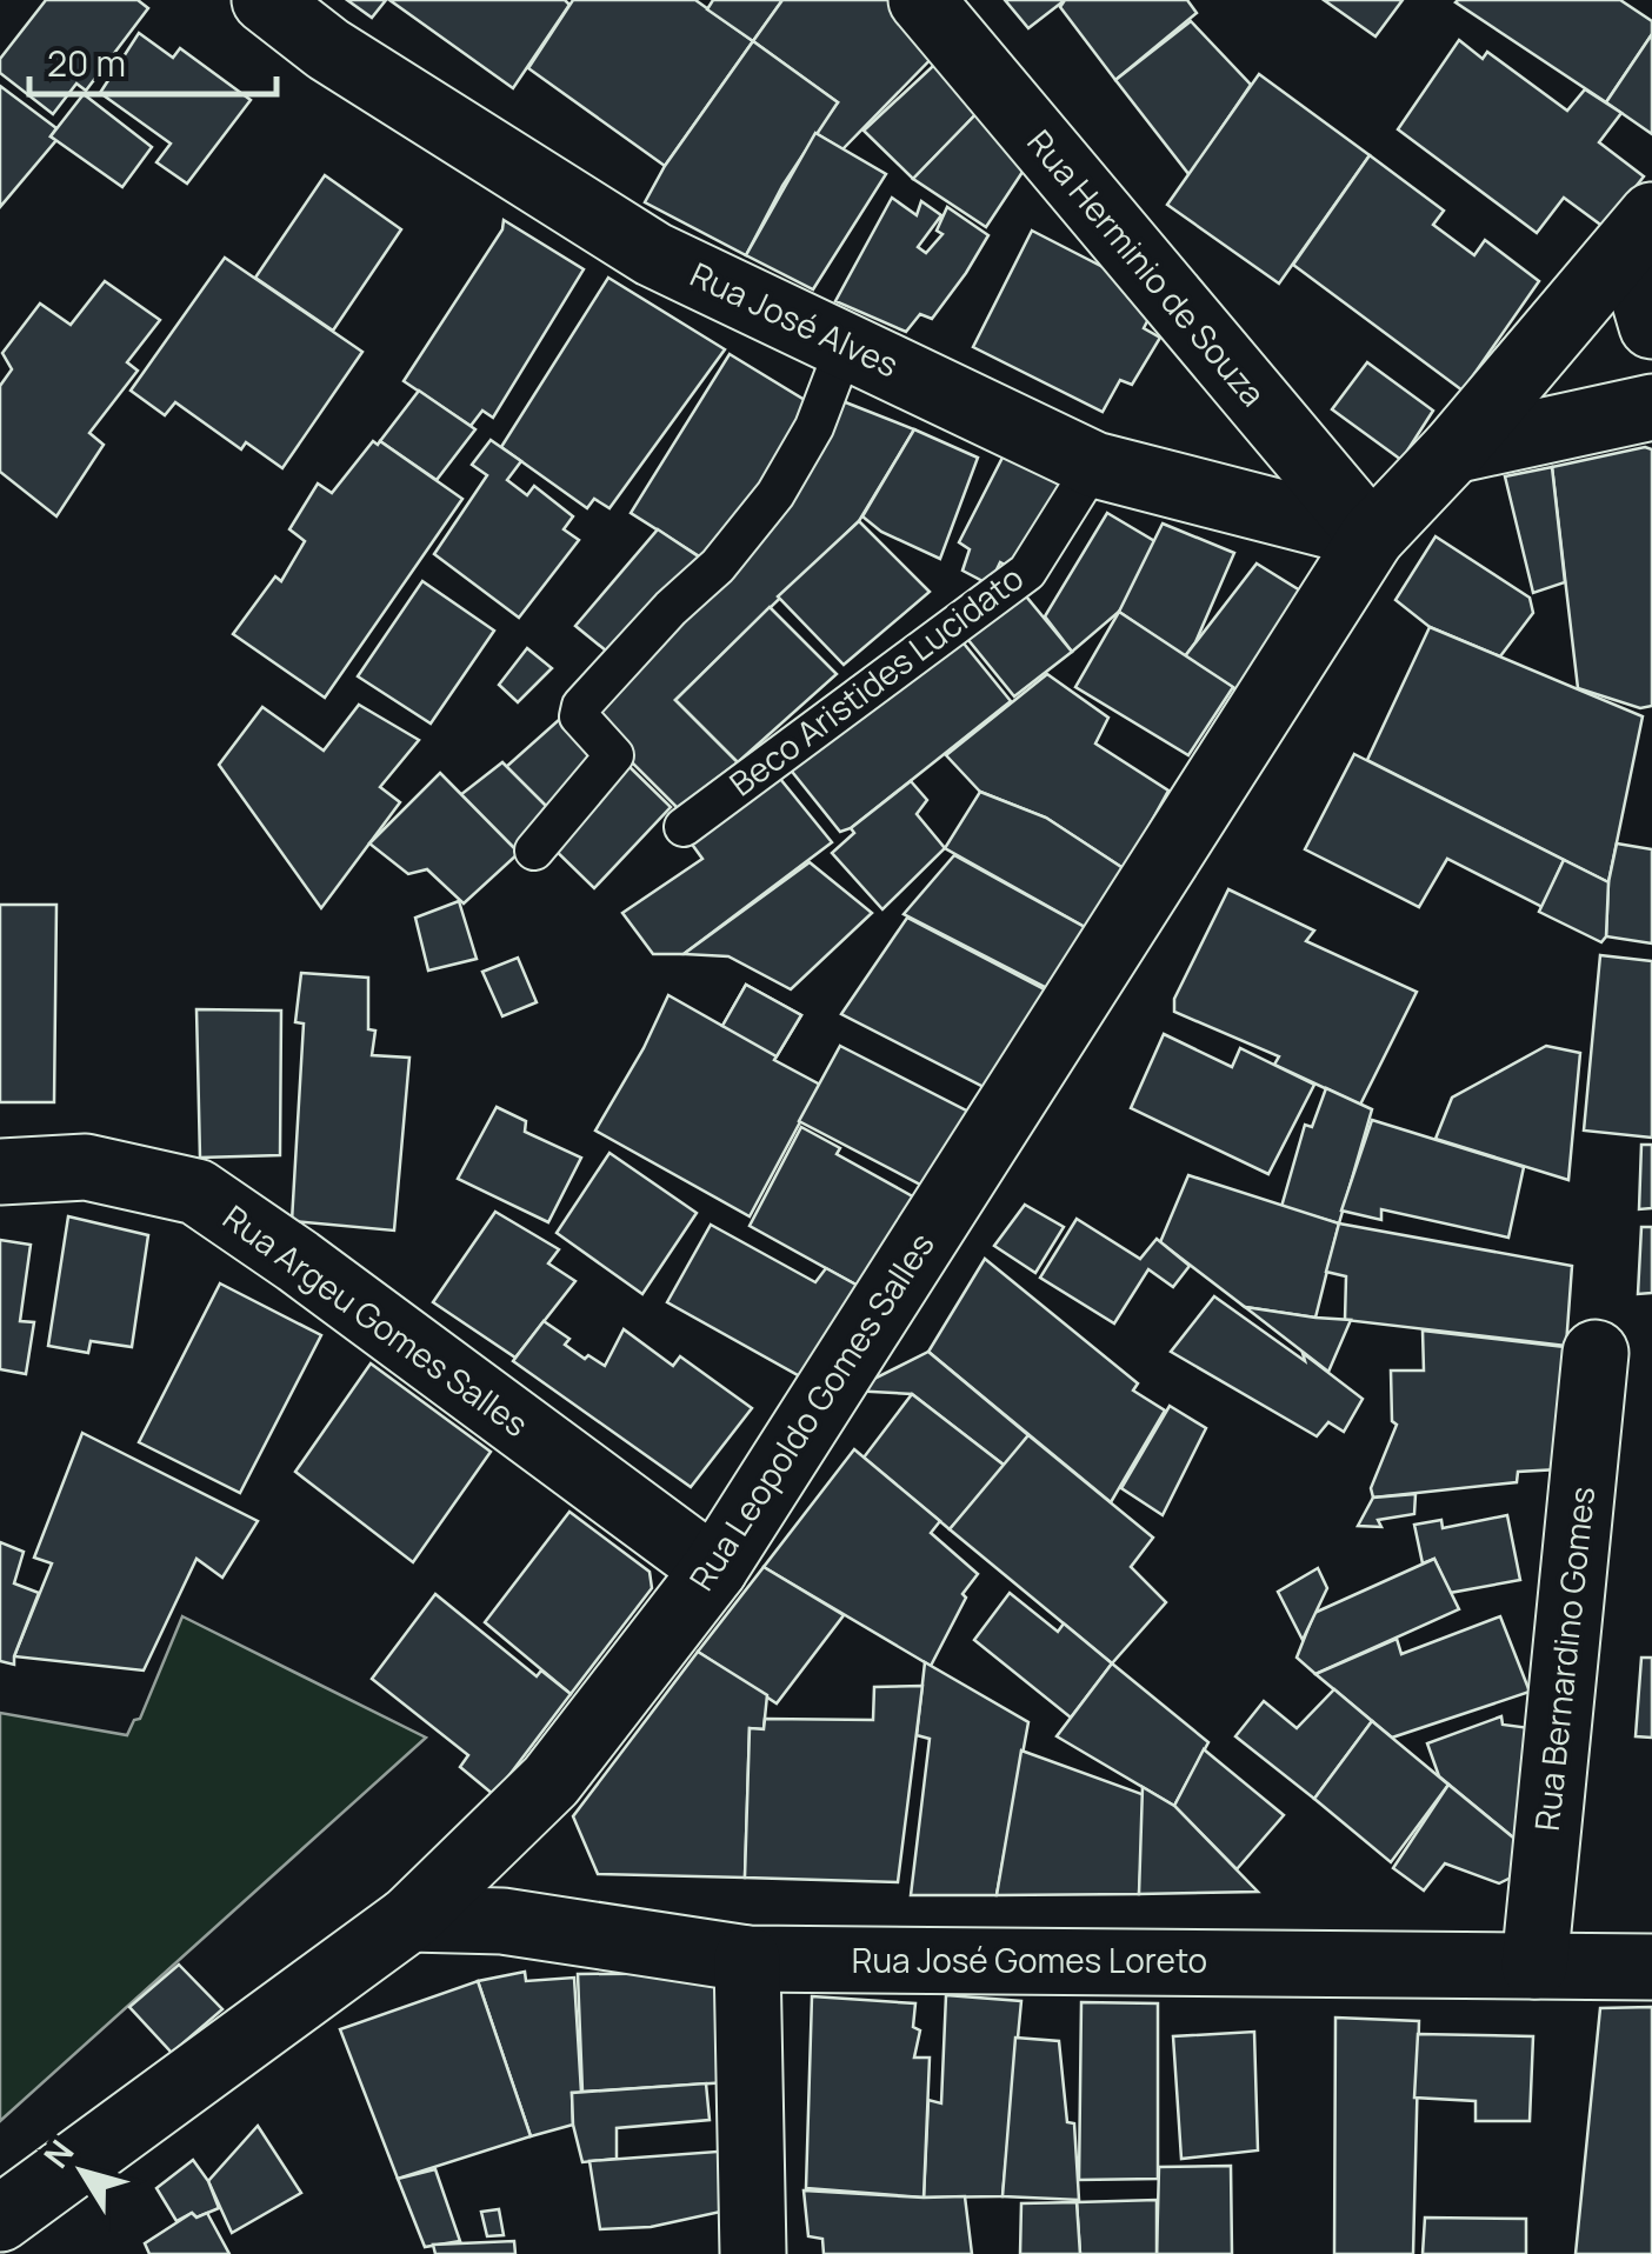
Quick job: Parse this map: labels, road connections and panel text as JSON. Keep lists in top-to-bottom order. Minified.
{"streets":{"street":["Rua Herminio de Souza","Rua José Alves","Rua Argeu Gomes Salles","Rua Leopoldo Gomes Salles","Rua Bernardino Gomes","Rua José Gomes Loreto"],"lane":["Beco Aristides Lucidato"]},"crossings":[["Rua Herminio de Souza","Rua José Alves"],["Rua Herminio de Souza","Rua Leopoldo Gomes Salles"],["Rua José Alves","Beco Aristides Lucidato"],["Rua José Alves","Rua Leopoldo Gomes Salles"],["Rua Argeu Gomes Salles","Rua Leopoldo Gomes Salles"],["Rua Leopoldo Gomes Salles","Rua José Gomes Loreto"],["Rua Bernardino Gomes","Rua José Gomes Loreto"]],"scale_bar":"20 m","north":"top left"}
